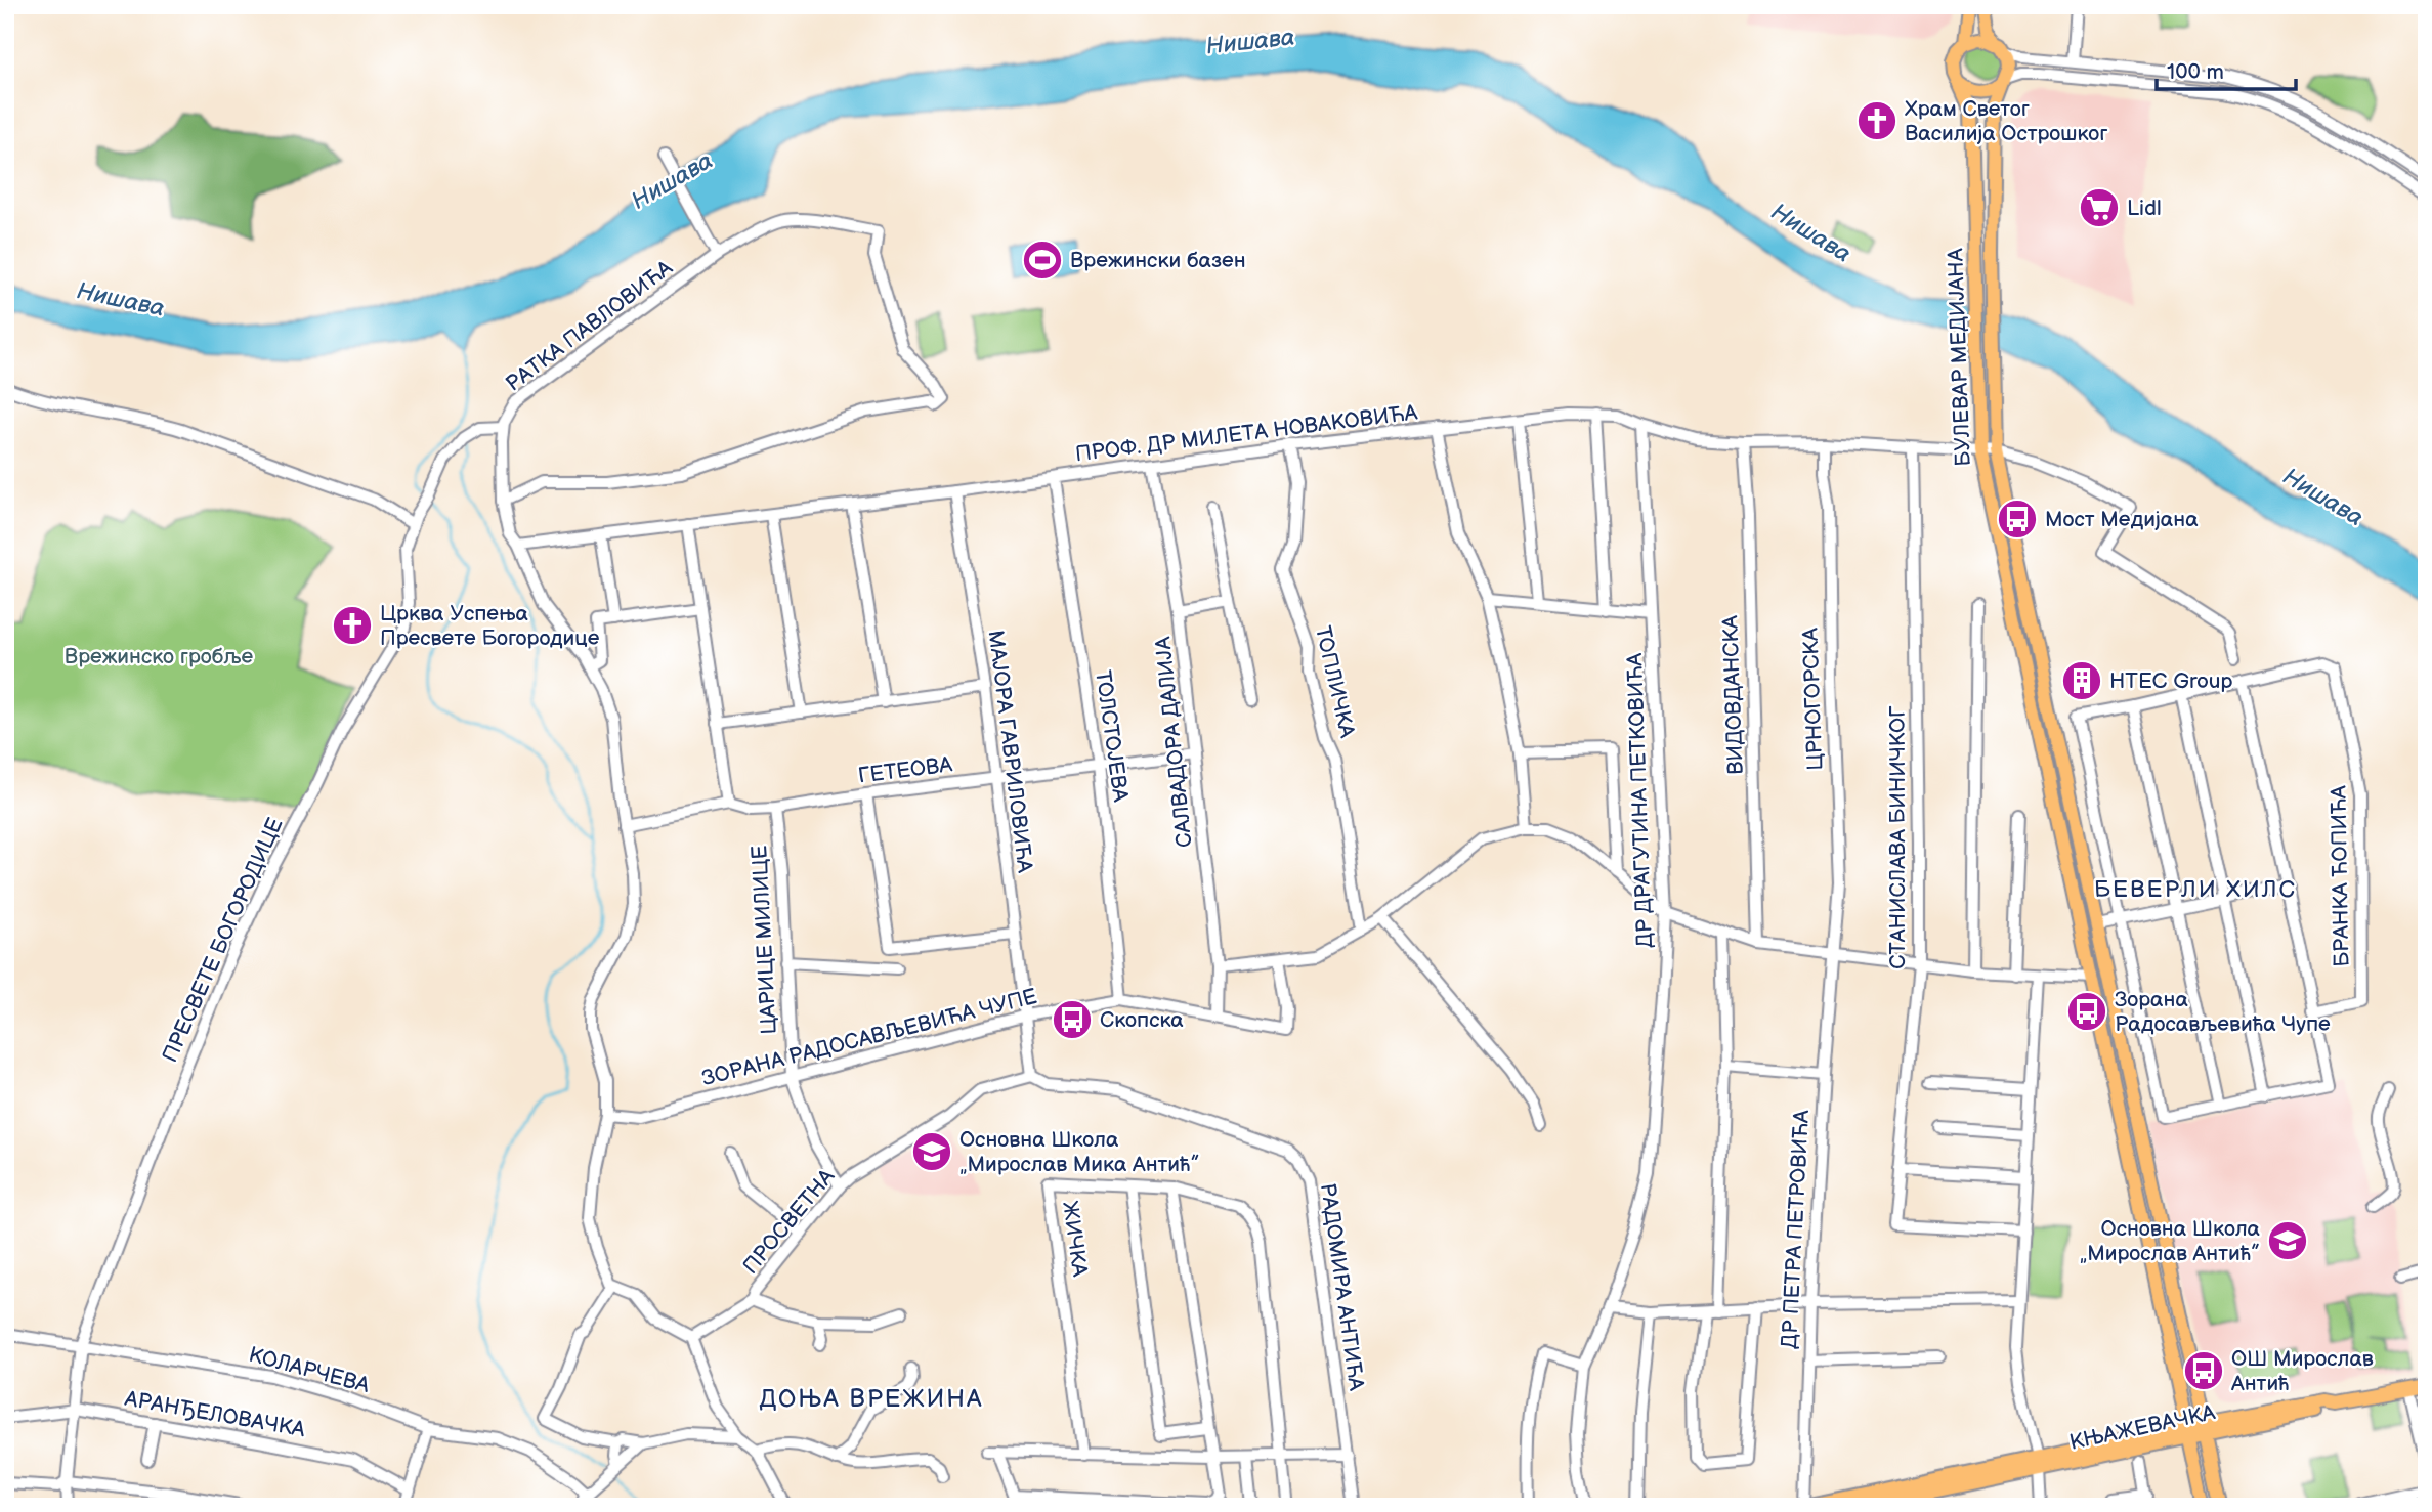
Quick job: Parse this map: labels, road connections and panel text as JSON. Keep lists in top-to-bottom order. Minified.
{"streets":{"main road":["БУЛЕВАР МЕДИЈАНА","КЊАЖЕВАЧКА"],"street":["РАТКА ПАВЛОВИЋА","ПРОФ. ДР МИЛЕТА НОВАКОВИЋА","ТОПЛИЧКА","ВИДОВДАНСКА","ЦРНОГОРСКА","ТОЛСТОЈЕВА","САЛВАДОРА ДАЛИЈА","МАЈОРА ГАВРИЛОВИЋА","ГЕТЕОВА","ДР ДРАГУТИНА ПЕТКОВИЋА","СТАНИСЛАВА БИНИЧКОГ","БРАНКА ЋОПИЋА","ПРЕСВЕТЕ БОГОРОДИЦЕ","ЦАРИЦЕ МИЛИЦЕ","ЗОРАНА РАДОСАВЉЕВИЋА ЧУПЕ","ПРОСВЕТНА","ДР ПЕТРА ПЕТРОВИЋА","ЖИЧКА","РАДОМИРА АНТИЋА","КОЛАРЧЕВА","АРАНЂЕЛОВАЧКА"]},"crossings":[["РАТКА ПАВЛОВИЋА","ПРЕСВЕТЕ БОГОРОДИЦЕ"],["БУЛЕВАР МЕДИЈАНА","ПРОФ. ДР МИЛЕТА НОВАКОВИЋА"],["БУЛЕВАР МЕДИЈАНА","КЊАЖЕВАЧКА"],["ПРОФ. ДР МИЛЕТА НОВАКОВИЋА","ТОПЛИЧКА"],["ПРОФ. ДР МИЛЕТА НОВАКОВИЋА","ВИДОВДАНСКА"],["ПРОФ. ДР МИЛЕТА НОВАКОВИЋА","ЦРНОГОРСКА"],["ПРОФ. ДР МИЛЕТА НОВАКОВИЋА","ТОЛСТОЈЕВА"],["ПРОФ. ДР МИЛЕТА НОВАКОВИЋА","САЛВАДОРА ДАЛИЈА"],["ПРОФ. ДР МИЛЕТА НОВАКОВИЋА","МАЈОРА ГАВРИЛОВИЋА"],["ПРОФ. ДР МИЛЕТА НОВАКОВИЋА","ДР ДРАГУТИНА ПЕТКОВИЋА"],["ПРОФ. ДР МИЛЕТА НОВАКОВИЋА","СТАНИСЛАВА БИНИЧКОГ"],["ЦРНОГОРСКА","ДР ПЕТРА ПЕТРОВИЋА"],["ТОЛСТОЈЕВА","ГЕТЕОВА"],["ТОЛСТОЈЕВА","ЗОРАНА РАДОСАВЉЕВИЋА ЧУПЕ"],["САЛВАДОРА ДАЛИЈА","ГЕТЕОВА"],["САЛВАДОРА ДАЛИЈА","ЗОРАНА РАДОСАВЉЕВИЋА ЧУПЕ"],["МАЈОРА ГАВРИЛОВИЋА","ГЕТЕОВА"],["МАЈОРА ГАВРИЛОВИЋА","ЗОРАНА РАДОСАВЉЕВИЋА ЧУПЕ"],["ГЕТЕОВА","ЦАРИЦЕ МИЛИЦЕ"],["ПРЕСВЕТЕ БОГОРОДИЦЕ","КОЛАРЧЕВА"],["ПРЕСВЕТЕ БОГОРОДИЦЕ","АРАНЂЕЛОВАЧКА"],["ЦАРИЦЕ МИЛИЦЕ","ЗОРАНА РАДОСАВЉЕВИЋА ЧУПЕ"],["ЦАРИЦЕ МИЛИЦЕ","ПРОСВЕТНА"],["ПРОСВЕТНА","РАДОМИРА АНТИЋА"]],"districts":["БЕВЕРЛИ ХИЛС","ДОЊА ВРЕЖИНА"],"water":["Нишава"],"parks":["Врежинско гробље"],"places":{"church":["Храм Светог Василија Острошког","Црква Успења Пресвете Богородице"],"supermarket":["Lidl"],"sports":["Врежински базен"],"bus stop":["Мост Медијана","Зорана Радосављевића Чупе","Скопска","ОШ Мирослав Антић"],"building":["HTEC Group"],"school or university":["Основна Школа „Мирослав Мика Антић”","Основна Школа „Мирослав Антић”"]},"scale_bar":"100 m"}
